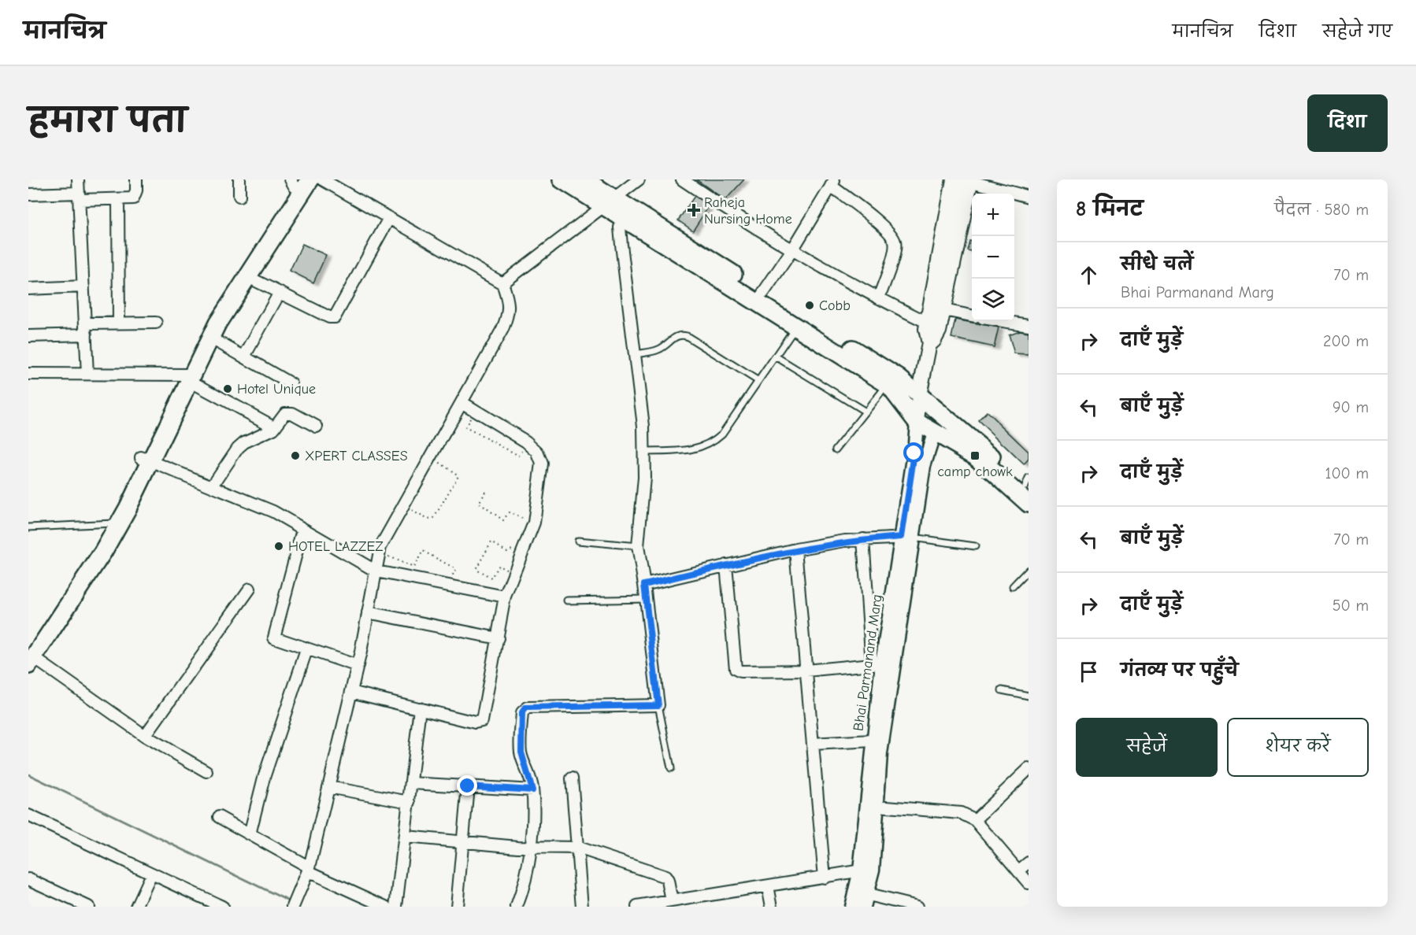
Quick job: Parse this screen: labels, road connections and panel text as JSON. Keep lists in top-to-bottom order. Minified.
{"streets":{"street":["Bhai Parmanand Marg"]},"places":{"health":["Raheja Nursing Home"],"other":["Cobb","Hotel Unique","XPERT CLASSES","HOTEL LAZZEZ"],"transit":["camp chowk"]},"page":{"header":"मानचित्र","nav":["मानचित्र","दिशा","सहेजे गए"],"title":"हमारा पता","buttons":["दिशा",["सहेजें","शेयर करें"]],"heading":["8 मिनट","पैदल · 580 m"],"map_buttons":["+","−"],"list":[["सीधे चलें","Bhai Parmanand Marg","70 m"],["दाएँ मुड़ें","200 m"],["बाएँ मुड़ें","90 m"],["दाएँ मुड़ें","100 m"],["बाएँ मुड़ें","70 m"],["दाएँ मुड़ें","50 m"],"गंतव्य पर पहुँचे"]}}
